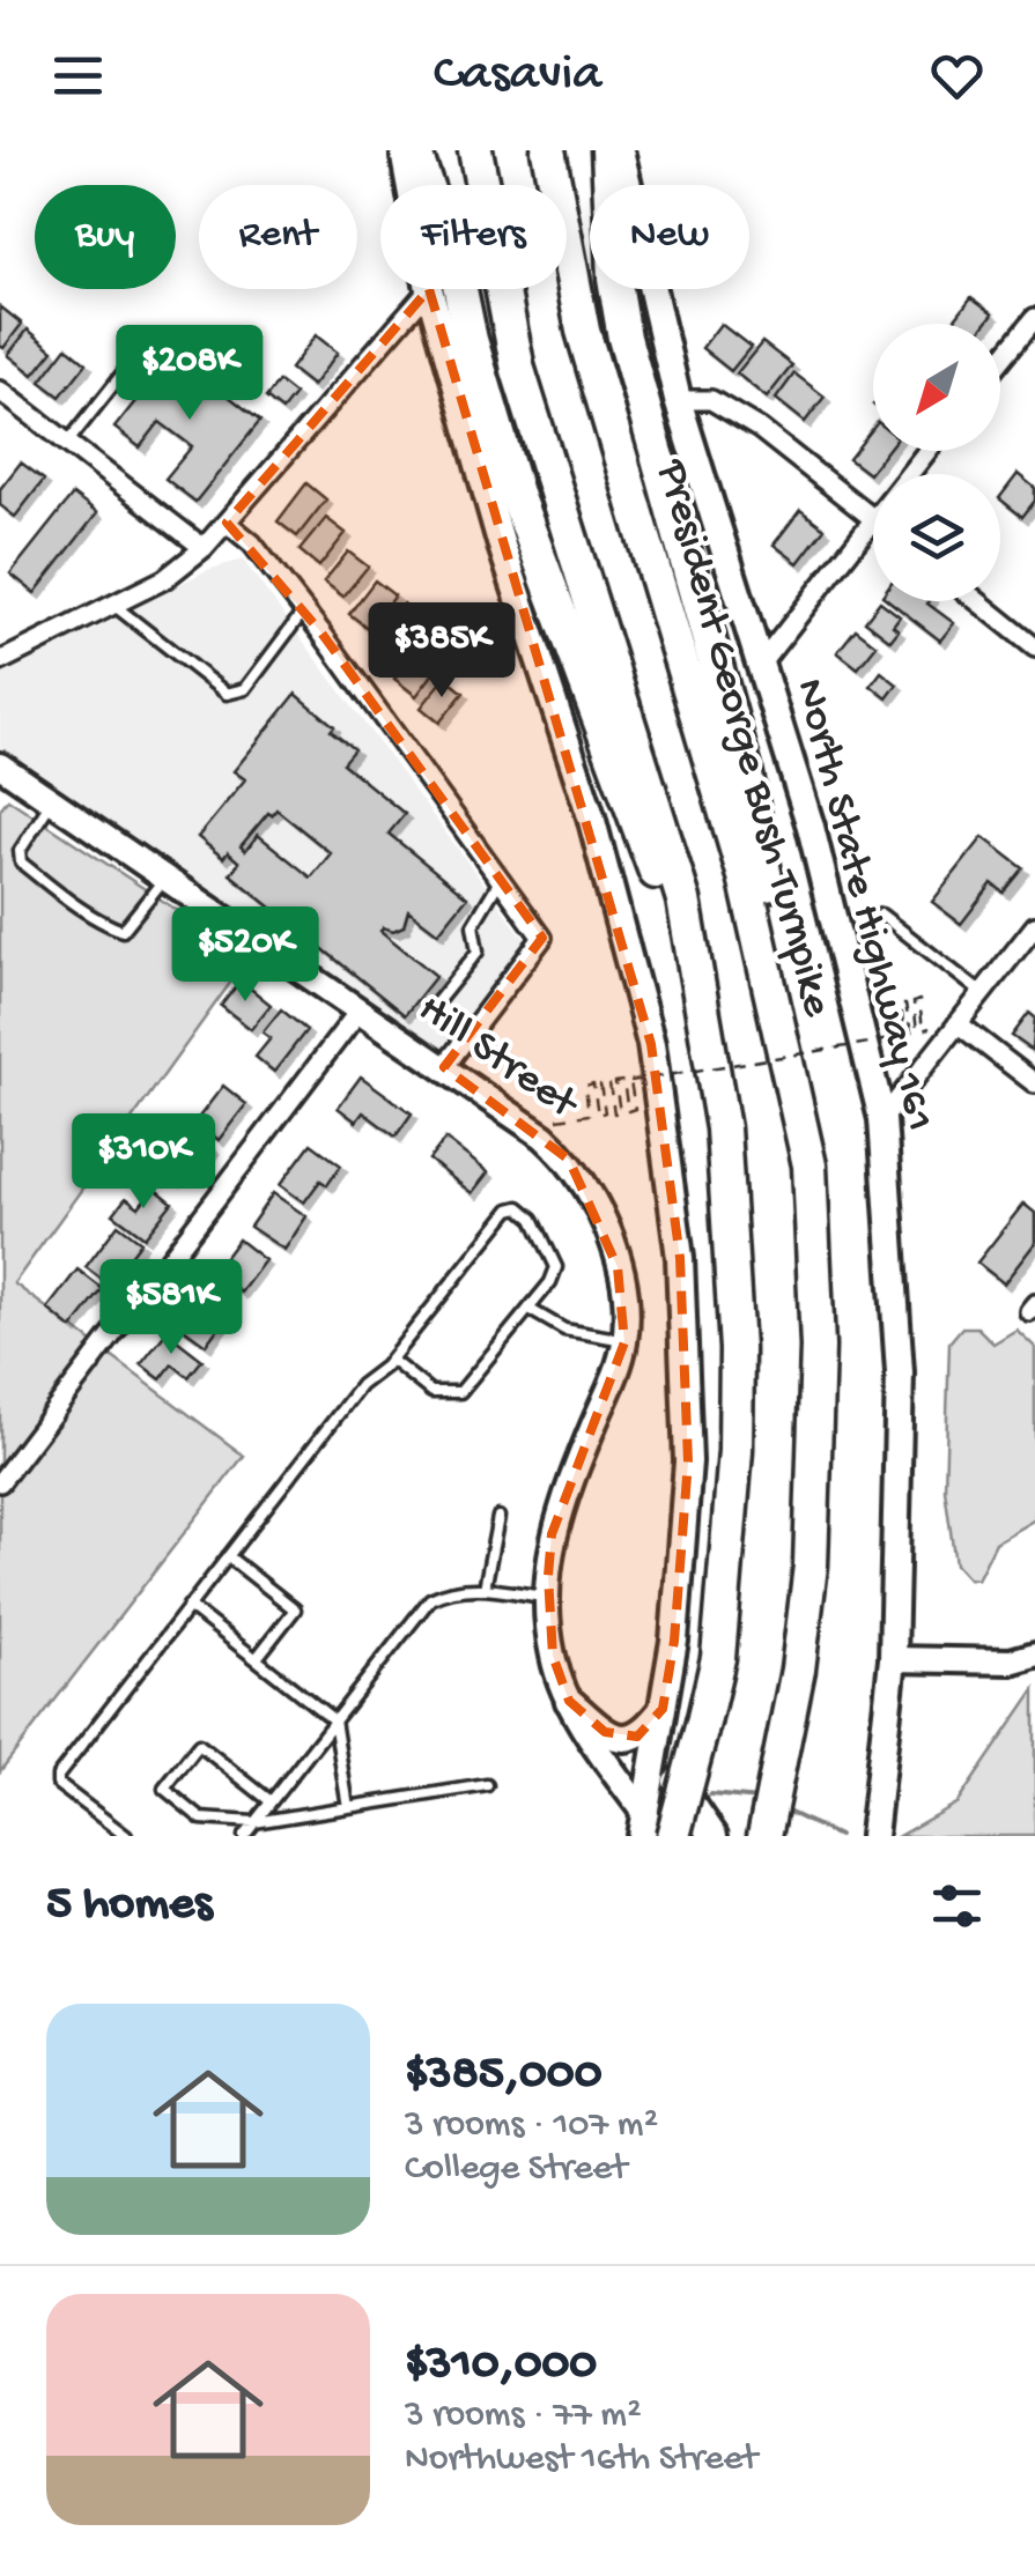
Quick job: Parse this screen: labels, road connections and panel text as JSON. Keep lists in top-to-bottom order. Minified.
{"streets":{"highway":["President George Bush Turnpike"],"main road":["North State Highway 161"],"street":["Hill Street"]},"north":"bottom left","page":{"header":"Casavia","chip":["Buy","Rent","Filters","New"],"price":["$208K","$385K","$520K","$310K","$581K"],"heading":"5 homes","list":[{"name":"$385,000","note":"3 rooms · 107 m² · College Street"},{"name":"$310,000","note":"3 rooms · 77 m² · Northwest 16th Street"}]}}
